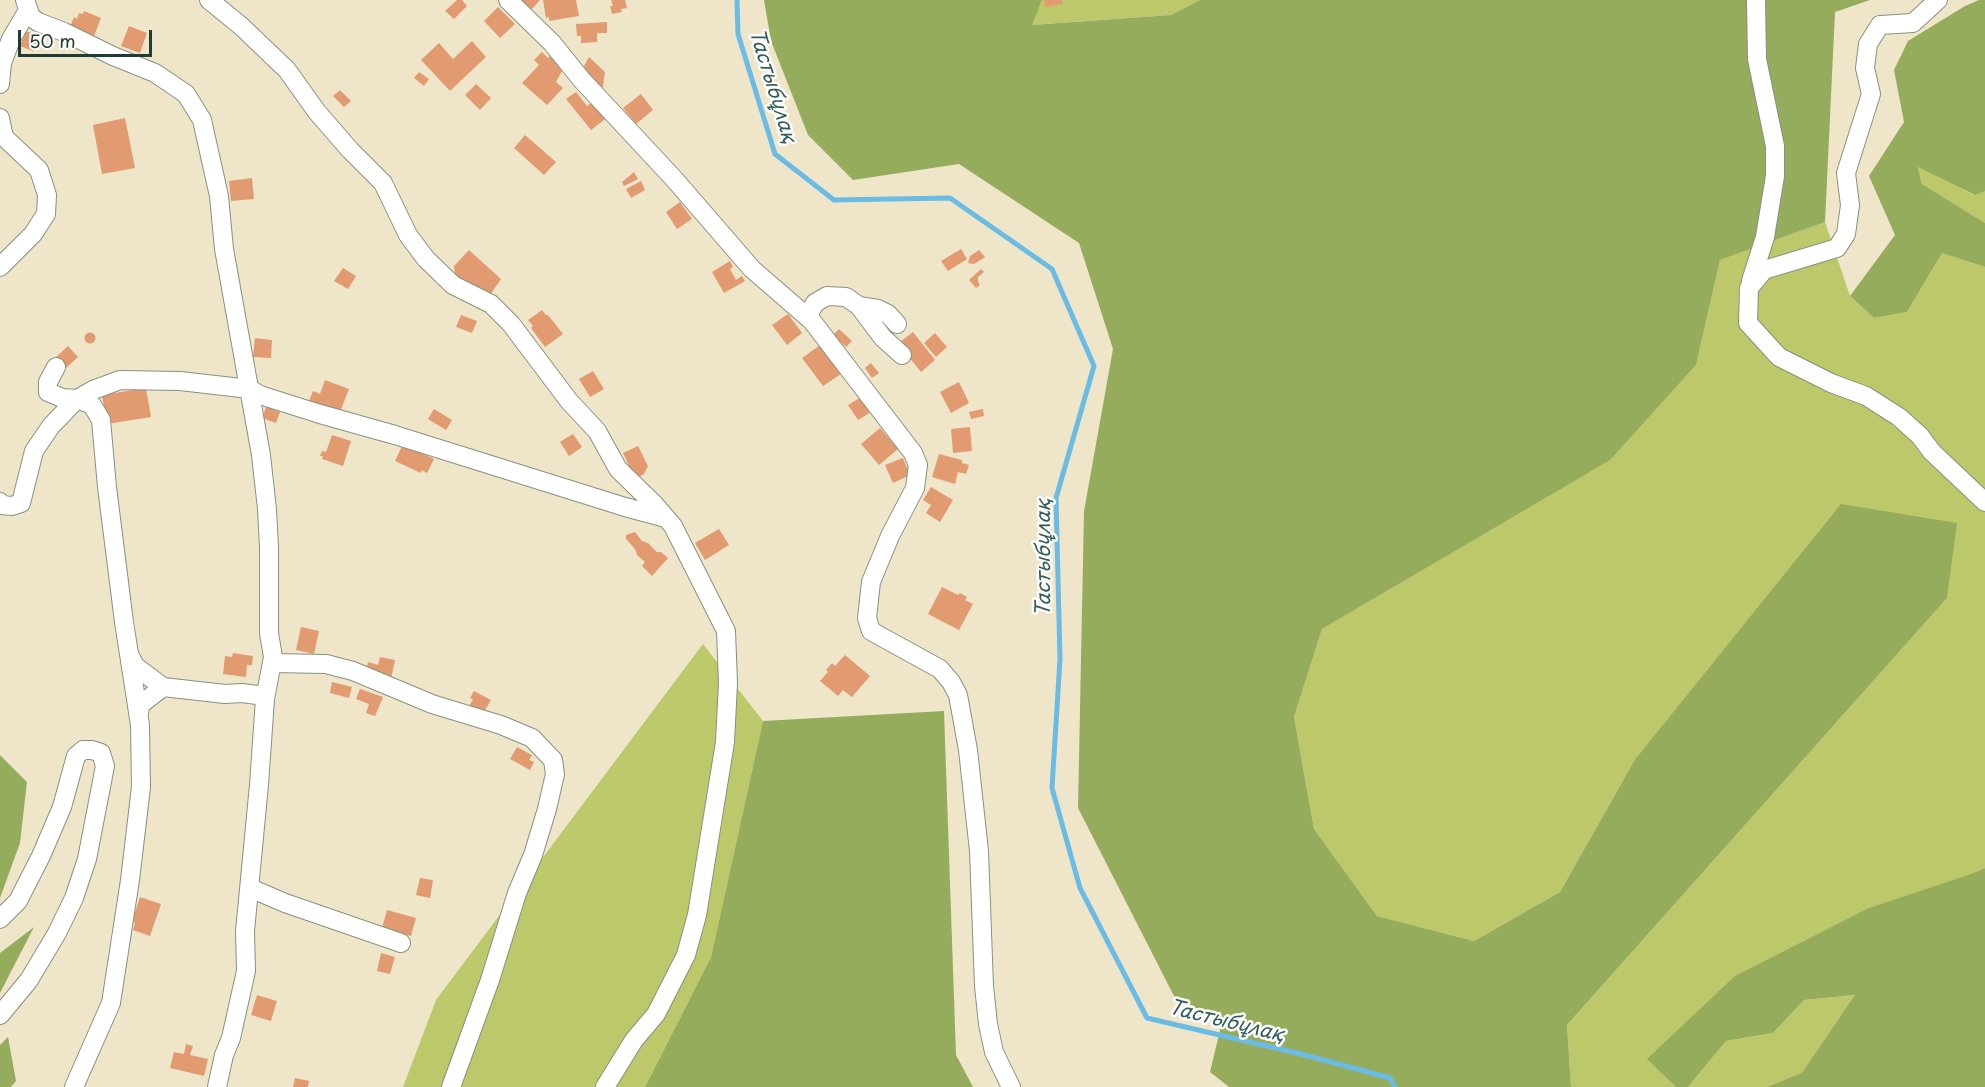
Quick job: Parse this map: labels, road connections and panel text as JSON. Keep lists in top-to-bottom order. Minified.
{"water":["Тастыбұлақ"],"scale_bar":"50 m"}
